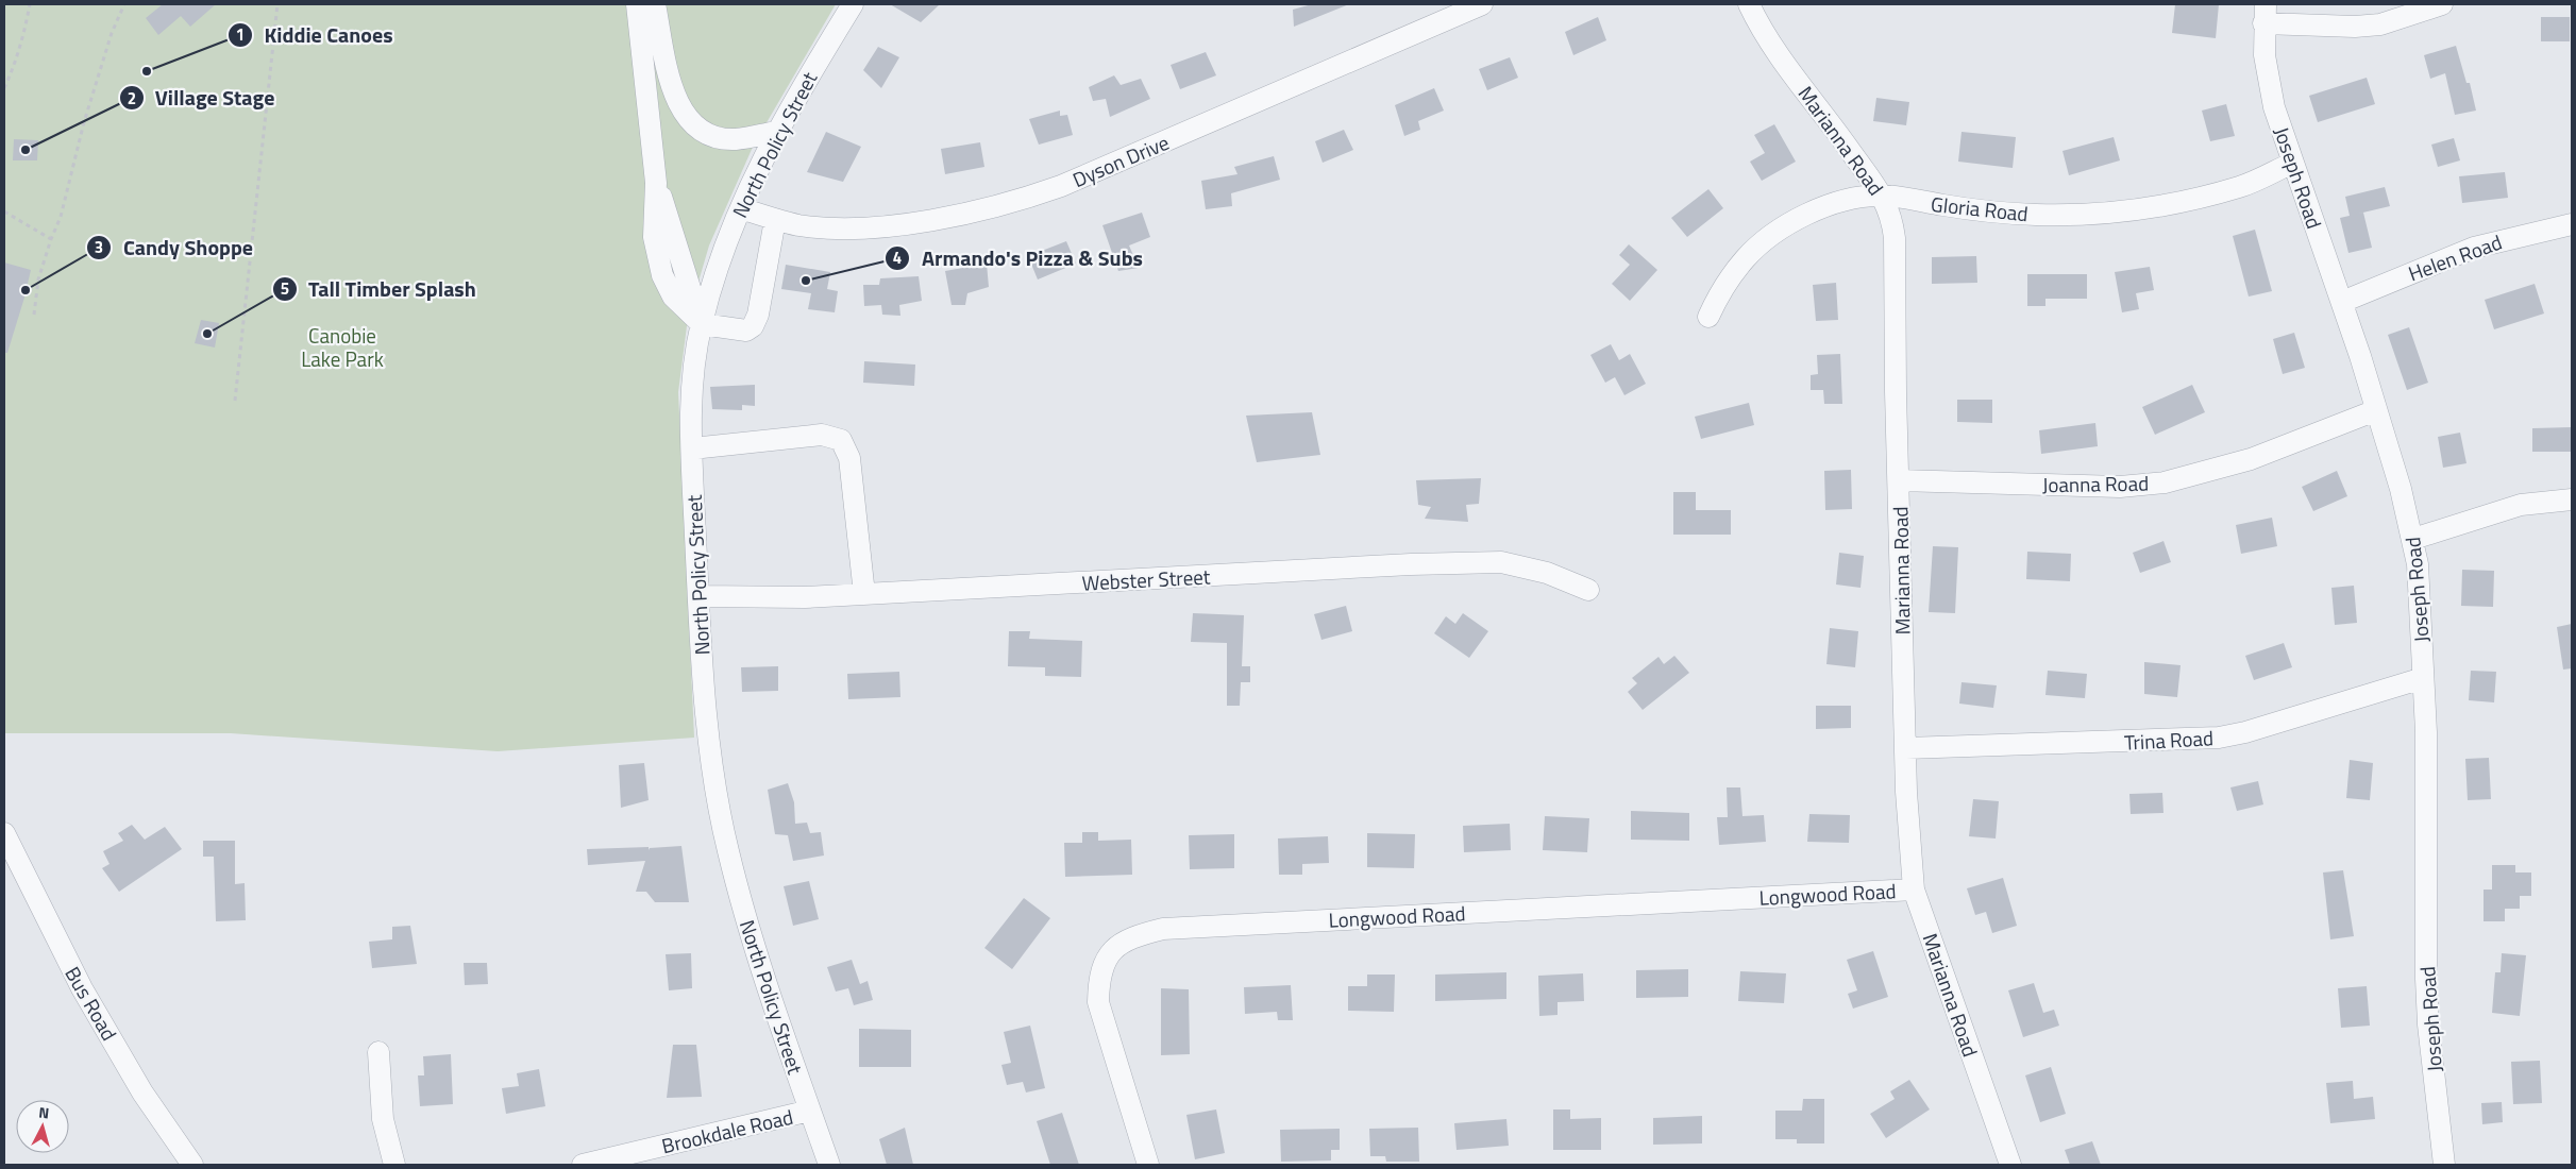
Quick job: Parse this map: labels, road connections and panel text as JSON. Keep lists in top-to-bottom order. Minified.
{"streets":{"street":["Marianna Road","North Policy Street","Dyson Drive","Joseph Road","Gloria Road","Helen Road","Joanna Road","Webster Street","Trina Road","Longwood Road","Bus Road","Brookdale Road"]},"crossings":[["Marianna Road","Gloria Road"],["Marianna Road","Joanna Road"],["Marianna Road","Trina Road"],["Marianna Road","Longwood Road"],["North Policy Street","Dyson Drive"],["North Policy Street","Webster Street"],["North Policy Street","Brookdale Road"],["Joseph Road","Gloria Road"],["Joseph Road","Helen Road"],["Joseph Road","Joanna Road"],["Joseph Road","Trina Road"]],"parks":["Canobie Lake Park"],"places":["Kiddie Canoes","Village Stage","Armando's Pizza & Subs","Candy Shoppe","Tall Timber Splash"],"north":"top"}
